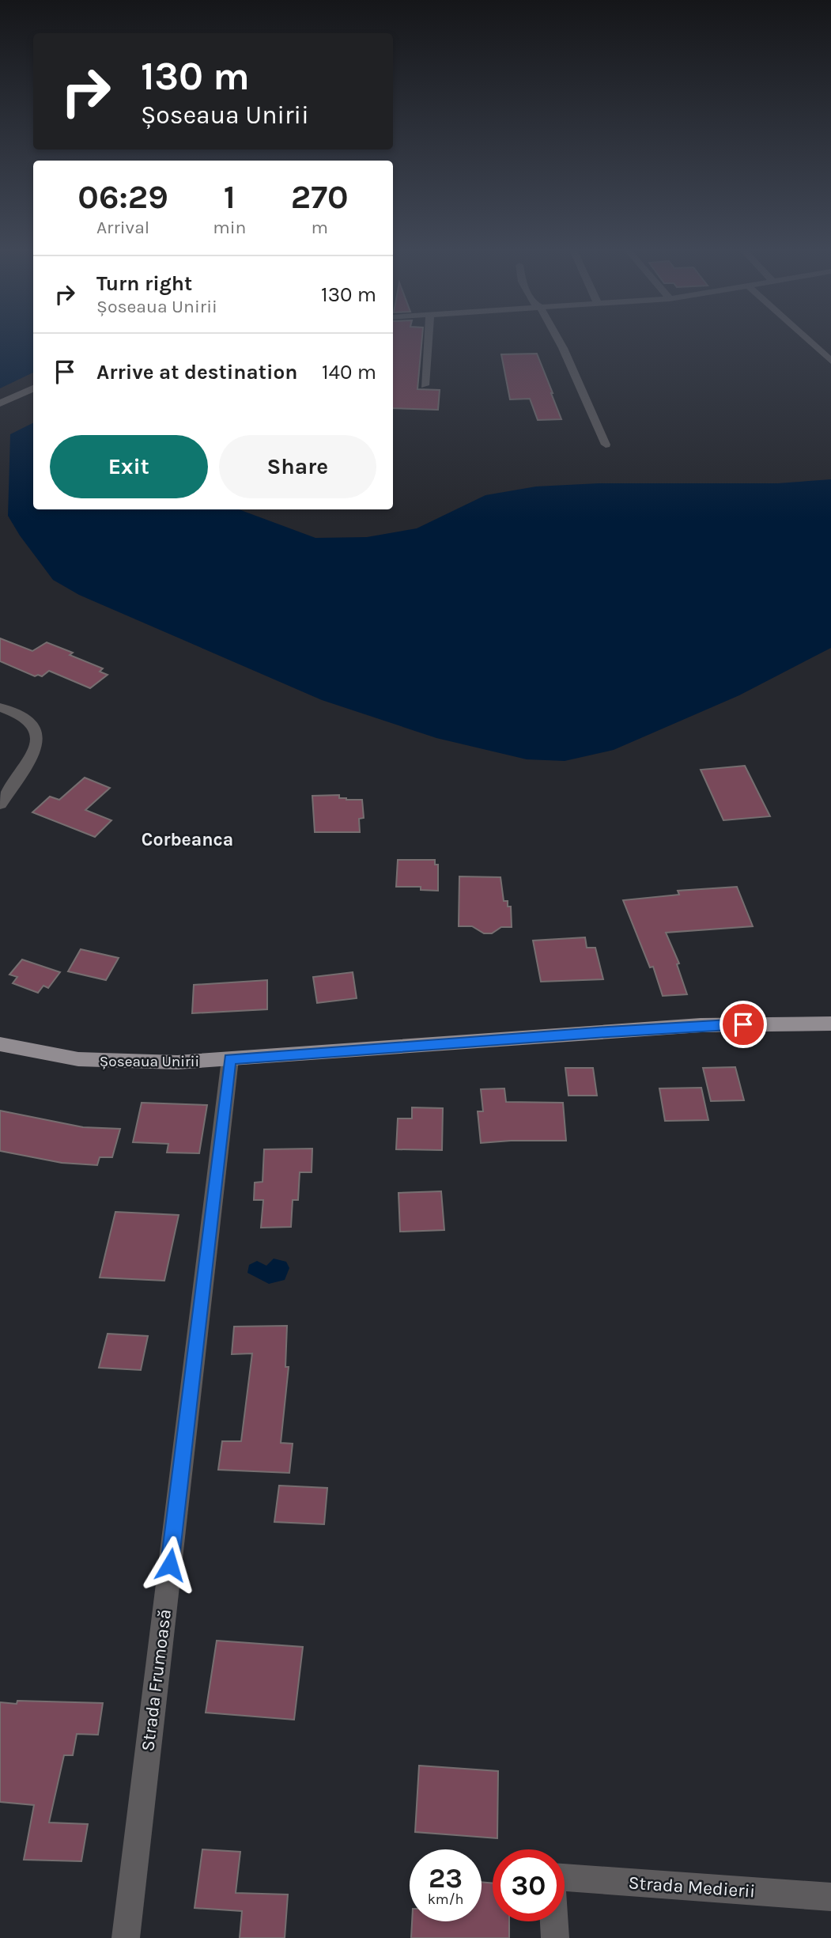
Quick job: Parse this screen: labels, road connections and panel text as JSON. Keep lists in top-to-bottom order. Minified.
{"streets":{"main road":["Șoseaua Unirii"],"street":["Strada Frumoasă","Strada Medierii"]},"crossings":[["Șoseaua Unirii","Strada Frumoasă"]],"districts":["Corbeanca"],"page":{"turn":["130 m","Șoseaua Unirii"],"eta":["06:29","Arrival","1","min","270","m"],"list":[{"name":"Turn right","note":"Șoseaua Unirii","value":"130 m"},{"name":"Arrive at destination","value":"140 m"}],"buttons":["Exit","Share"],"speed":"23 km/h","limit":"30"}}
